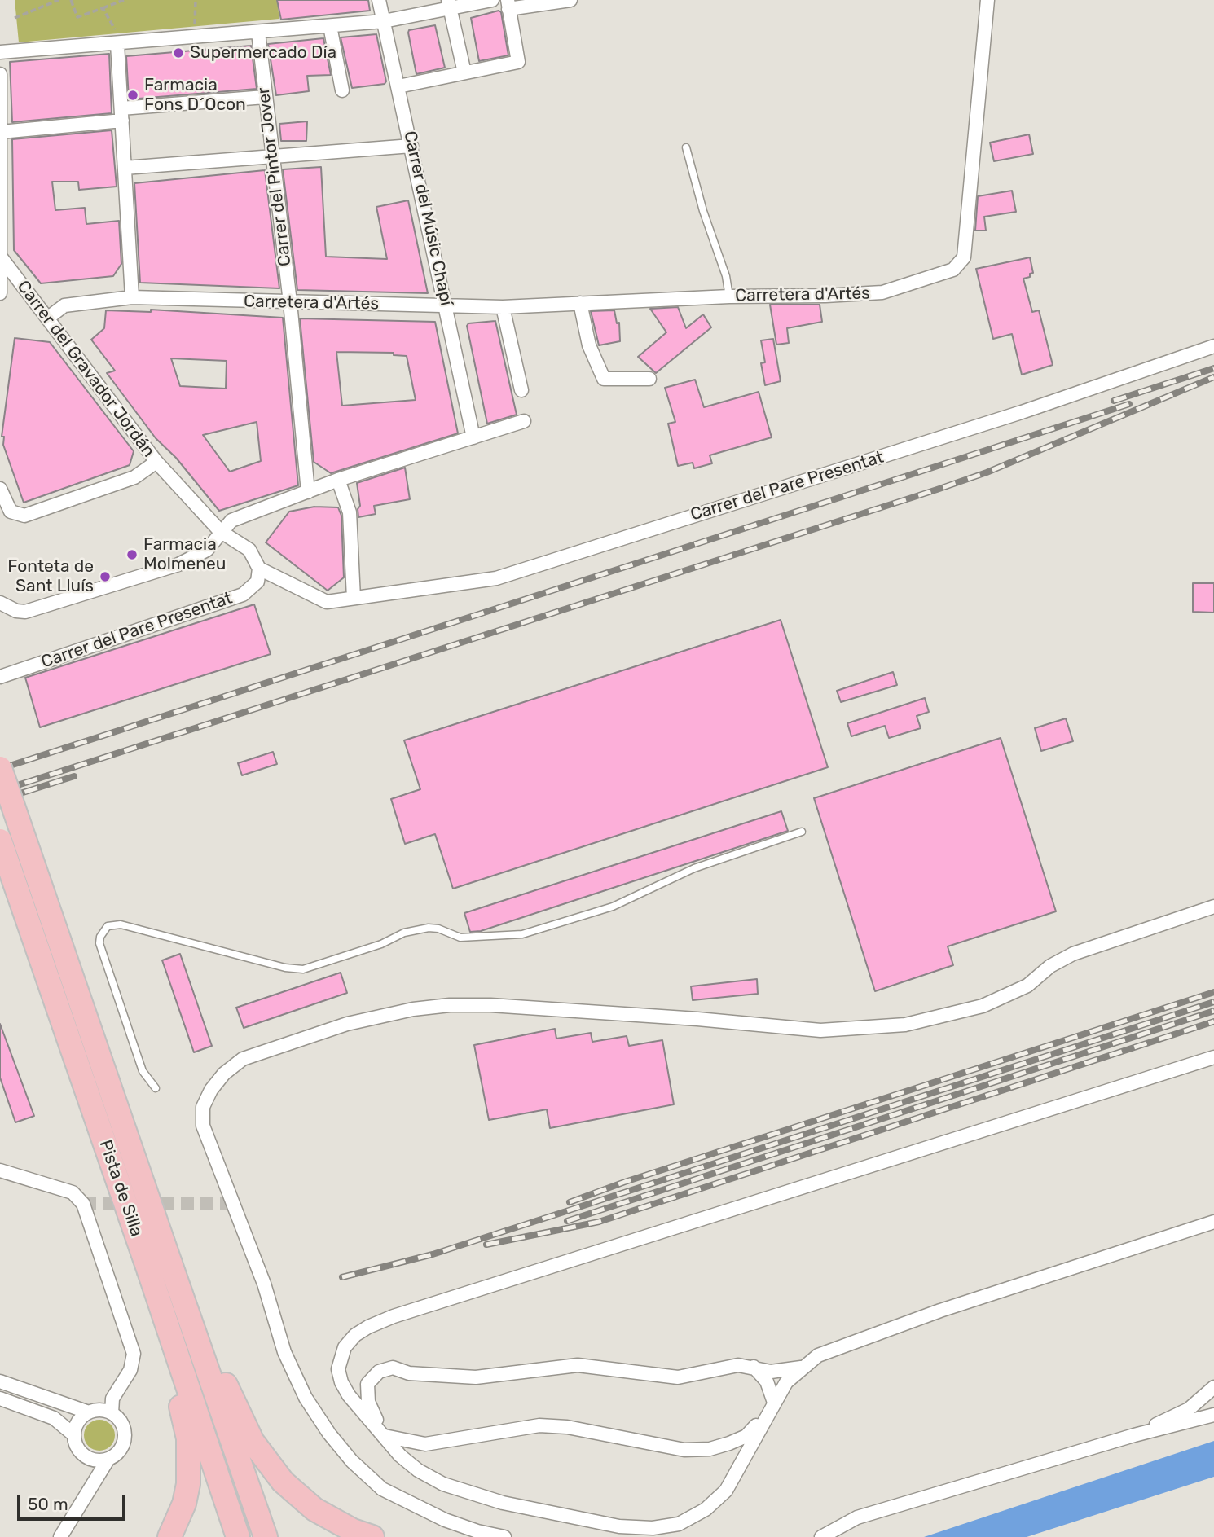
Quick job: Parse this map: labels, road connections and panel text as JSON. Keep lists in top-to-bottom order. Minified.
{"streets":{"highway":["Pista de Silla"],"street":["Carrer del Pintor Jover","Carrer del Músic Chapí","Carretera d'Artés","Carrer del Gravador Jordán","Carrer del Pare Presentat"]},"crossings":[["Carrer del Pintor Jover","Carretera d'Artés"],["Carrer del Músic Chapí","Carretera d'Artés"],["Carretera d'Artés","Carrer del Gravador Jordán"],["Carrer del Gravador Jordán","Carrer del Pare Presentat"]],"places":["Supermercado Día","Farmacia Fons D´Ocon","Farmacia Molmeneu","Fonteta de Sant Lluís"],"scale_bar":"50 m"}
